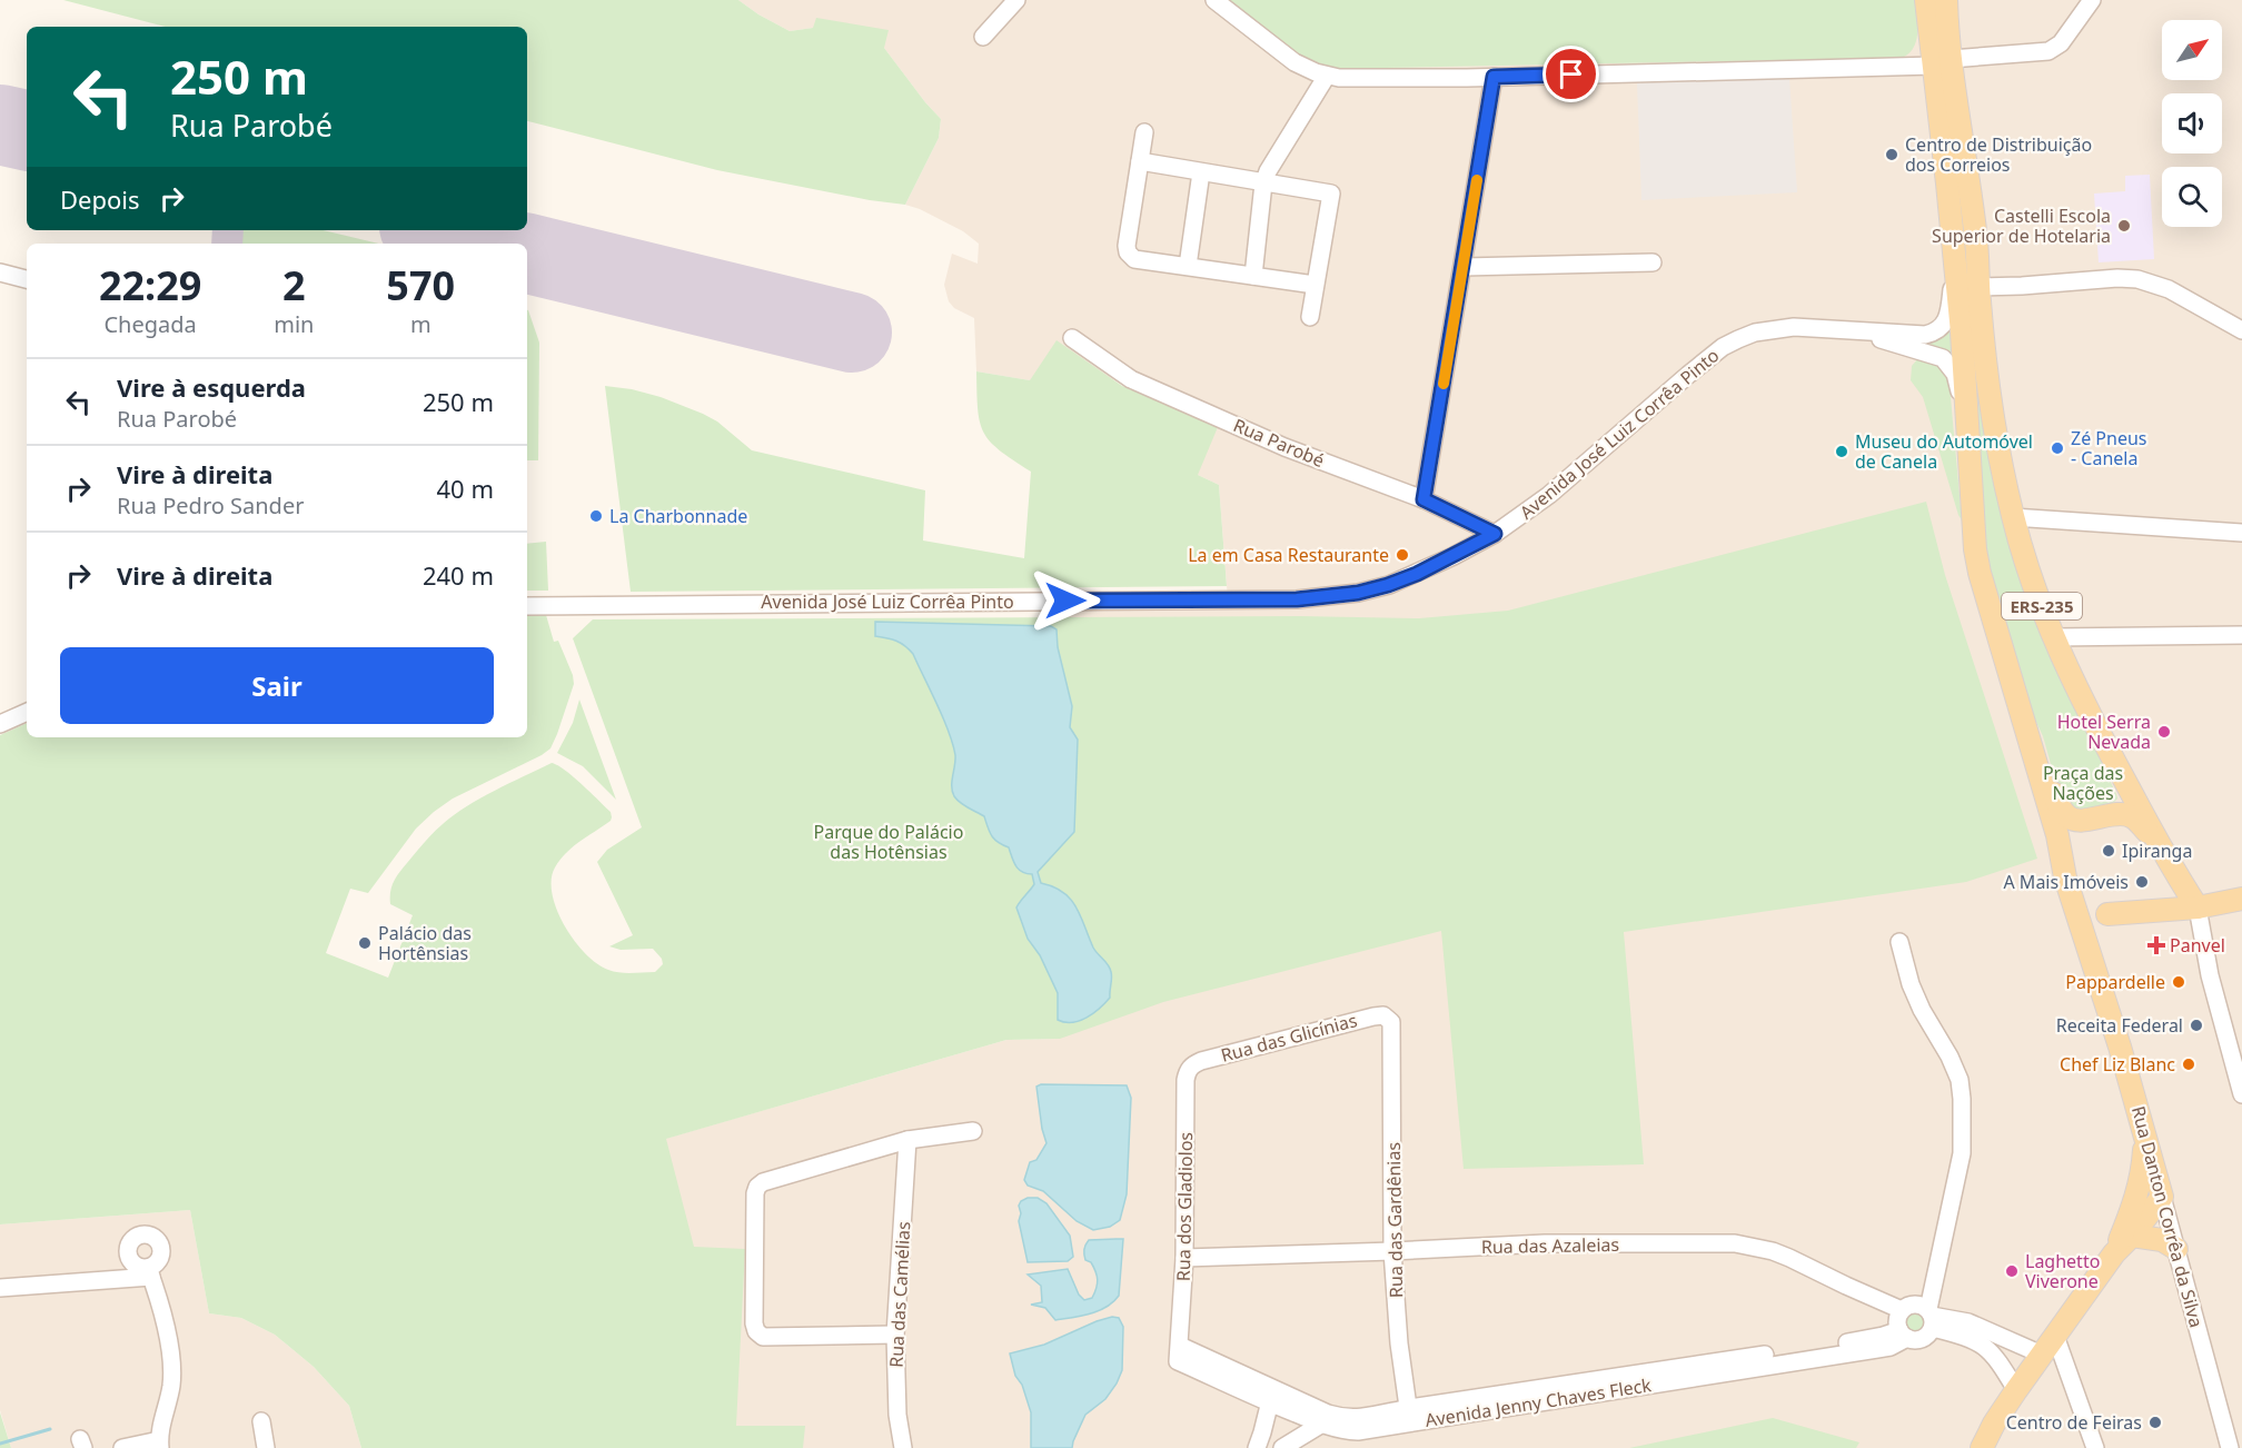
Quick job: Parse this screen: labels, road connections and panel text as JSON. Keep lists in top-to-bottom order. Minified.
{"streets":{"main road":["ERS-235","Rua Danton Corrêa da Silva"],"street":["Avenida José Luiz Corrêa Pinto","Rua Parobé","Rua das Glicínias","Rua dos Gladiolos","Rua das Gardênias","Rua das Azaleias","Rua das Camélias","Avenida Jenny Chaves Fleck"]},"crossings":[["Avenida José Luiz Corrêa Pinto","Rua Parobé"],["Avenida José Luiz Corrêa Pinto","ERS-235"],["ERS-235","Rua Danton Corrêa da Silva"],["Rua das Glicínias","Rua dos Gladiolos"],["Rua das Glicínias","Rua das Gardênias"],["Rua dos Gladiolos","Rua das Azaleias"],["Rua dos Gladiolos","Avenida Jenny Chaves Fleck"],["Rua das Gardênias","Rua das Azaleias"],["Rua das Gardênias","Avenida Jenny Chaves Fleck"],["Rua das Azaleias","Avenida Jenny Chaves Fleck"]],"parks":["Praça das Nações","Parque do Palácio das Hotênsias"],"places":{"other":["Centro de Distribuição dos Correios","Castelli Escola Superior de Hotelaria","Zé Pneus - Canela","Museu do Automóvel de Canela","La Charbonnade","La em Casa Restaurante","Hotel Serra Nevada","Ipiranga","A Mais Imóveis","Palácio das Hortênsias","Pappardelle","Receita Federal","Chef Liz Blanc","Laghetto Viverone","Centro de Feiras"],"health":["Panvel"]},"north":"top right","page":{"turn":["250 m","Rua Parobé"],"then":"Depois","eta":["22:29","Chegada","2","min","570","m"],"list":[{"name":"Vire à esquerda","note":"Rua Parobé","value":"250 m"},{"name":"Vire à direita","note":"Rua Pedro Sander","value":"40 m"},{"name":"Vire à direita","value":"240 m"}],"buttons":"Sair"}}
